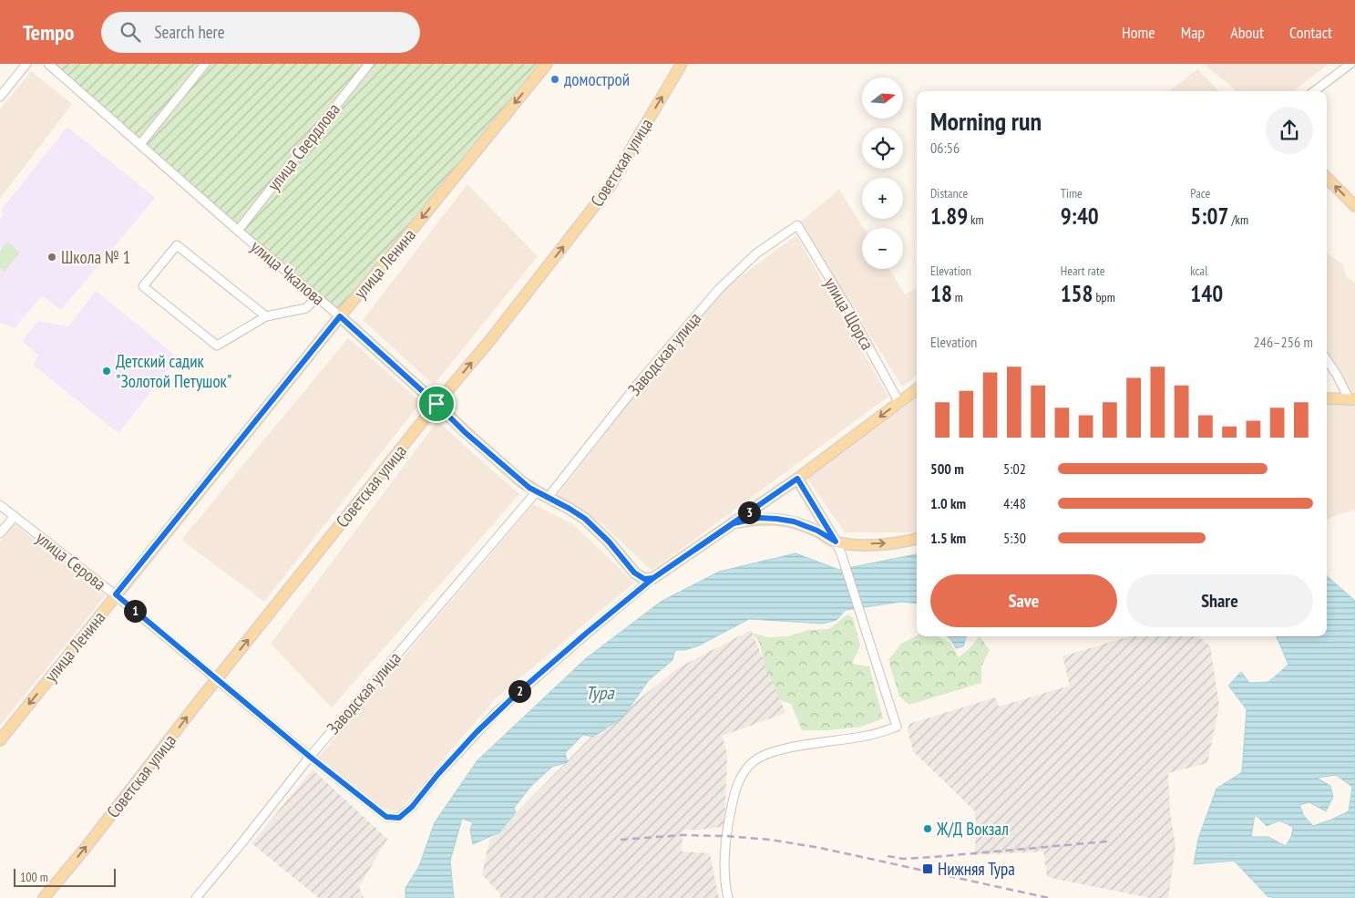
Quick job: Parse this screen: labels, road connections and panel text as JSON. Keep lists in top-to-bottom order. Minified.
{"streets":{"main road":["Советская улица","улица Ленина","улица Чкалова"],"street":["улица Свердлова","улица Щорса","Заводская улица","улица Серова"]},"crossings":[["улица Свердлова","улица Чкалова"],["Советская улица","улица Чкалова"],["Советская улица","улица Серова"],["улица Ленина","улица Чкалова"],["улица Ленина","улица Серова"],["улица Чкалова","Заводская улица"],["улица Чкалова","улица Серова"],["улица Щорса","Заводская улица"],["Заводская улица","улица Серова"]],"one_way":["Советская улица","улица Ленина"],"water":["Тура"],"places":{"other":["домострой","Школа № 1","Детский садик \"Золотой Петушок\"","Ж/Д Вокзал"],"transit":["Нижняя Тура"]},"scale_bar":"100 m","north":"right","page":{"header":"Tempo","search":"Search here","nav":["Home","Map","About","Contact"],"map_buttons":["+","−"],"heading":["Morning run","06:56"],"stats":[["Distance","1.89 km"],["Time","9:40"],["Pace","5:07 /km"],["Elevation","18 m"],["Heart rate","158 bpm"],["kcal","140"]],"chart":["Elevation","246–256 m"],"list":[{"name":"500 m","note":"5:02"},{"name":"1.0 km","note":"4:48"},{"name":"1.5 km","note":"5:30"}],"pins":["3","1","2"],"buttons":["Save","Share"],"scale":"100 m"}}
